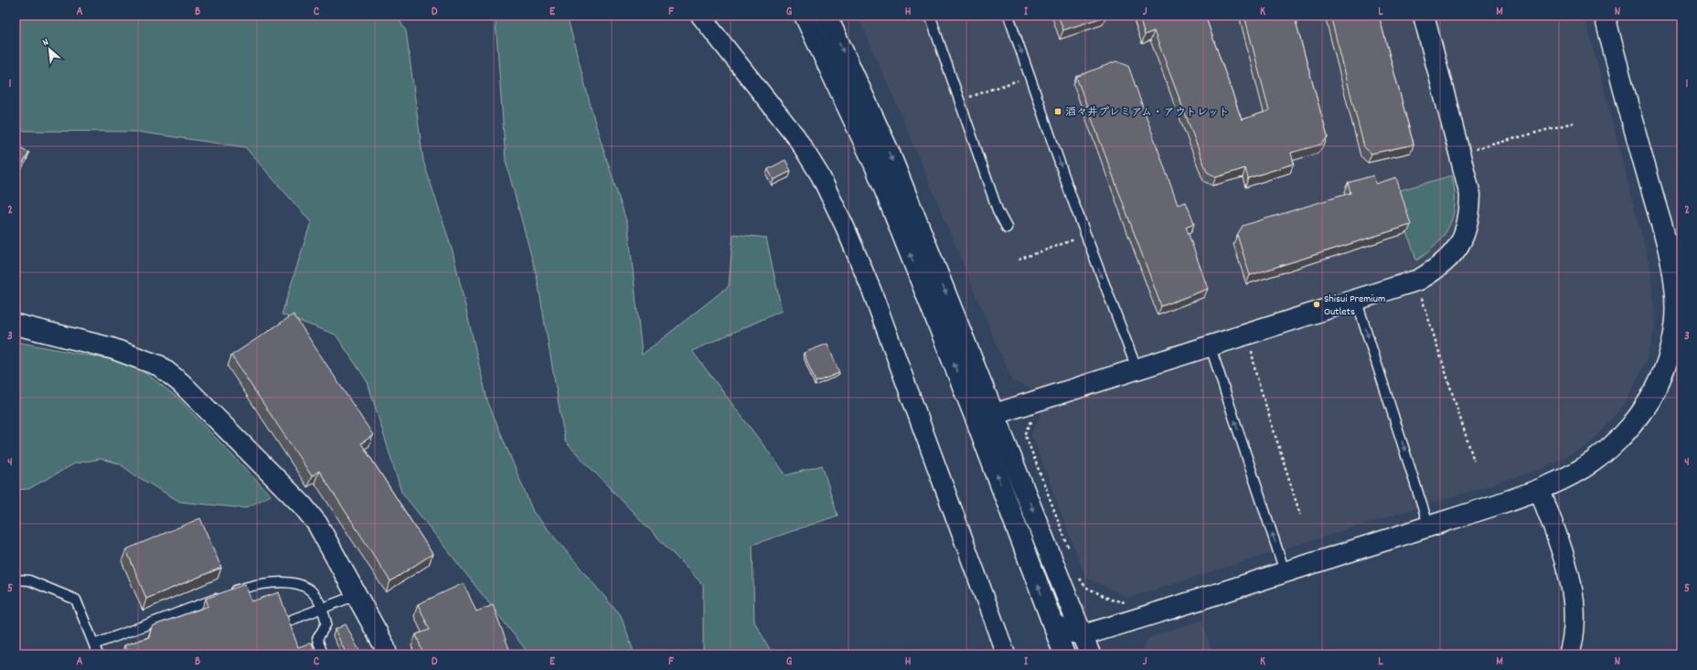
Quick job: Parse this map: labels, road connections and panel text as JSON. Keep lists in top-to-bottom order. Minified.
{"places":{"transit":["酒々井プレミアム・アウトレット"],"other":["Shisui Premium Outlets"]},"north":"top left","grid":{"columns":["A","B","C","D","E","F","G","H","I","J","K","L","M","N"],"rows":["1","2","3","4","5"]}}
